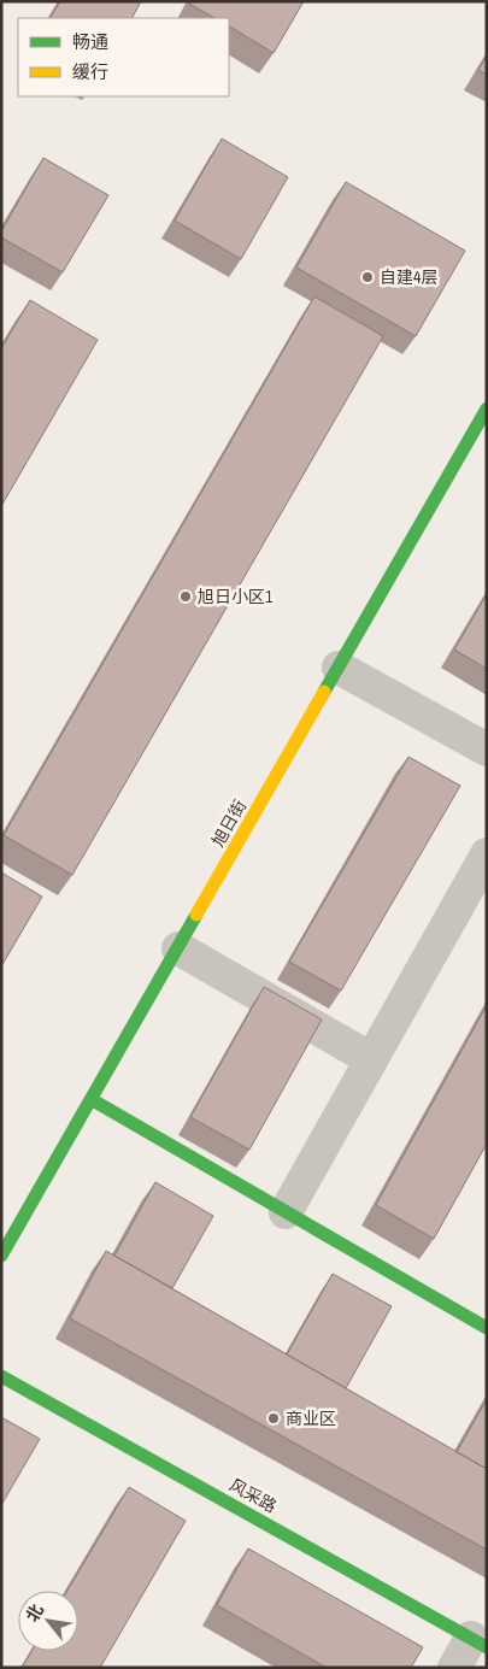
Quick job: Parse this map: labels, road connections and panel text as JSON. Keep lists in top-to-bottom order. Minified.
{"streets":{"main road":["旭日街","风采路"]},"places":["自建4层","旭日小区1","商业区"],"legend":["畅通","缓行"],"north":"top left"}
